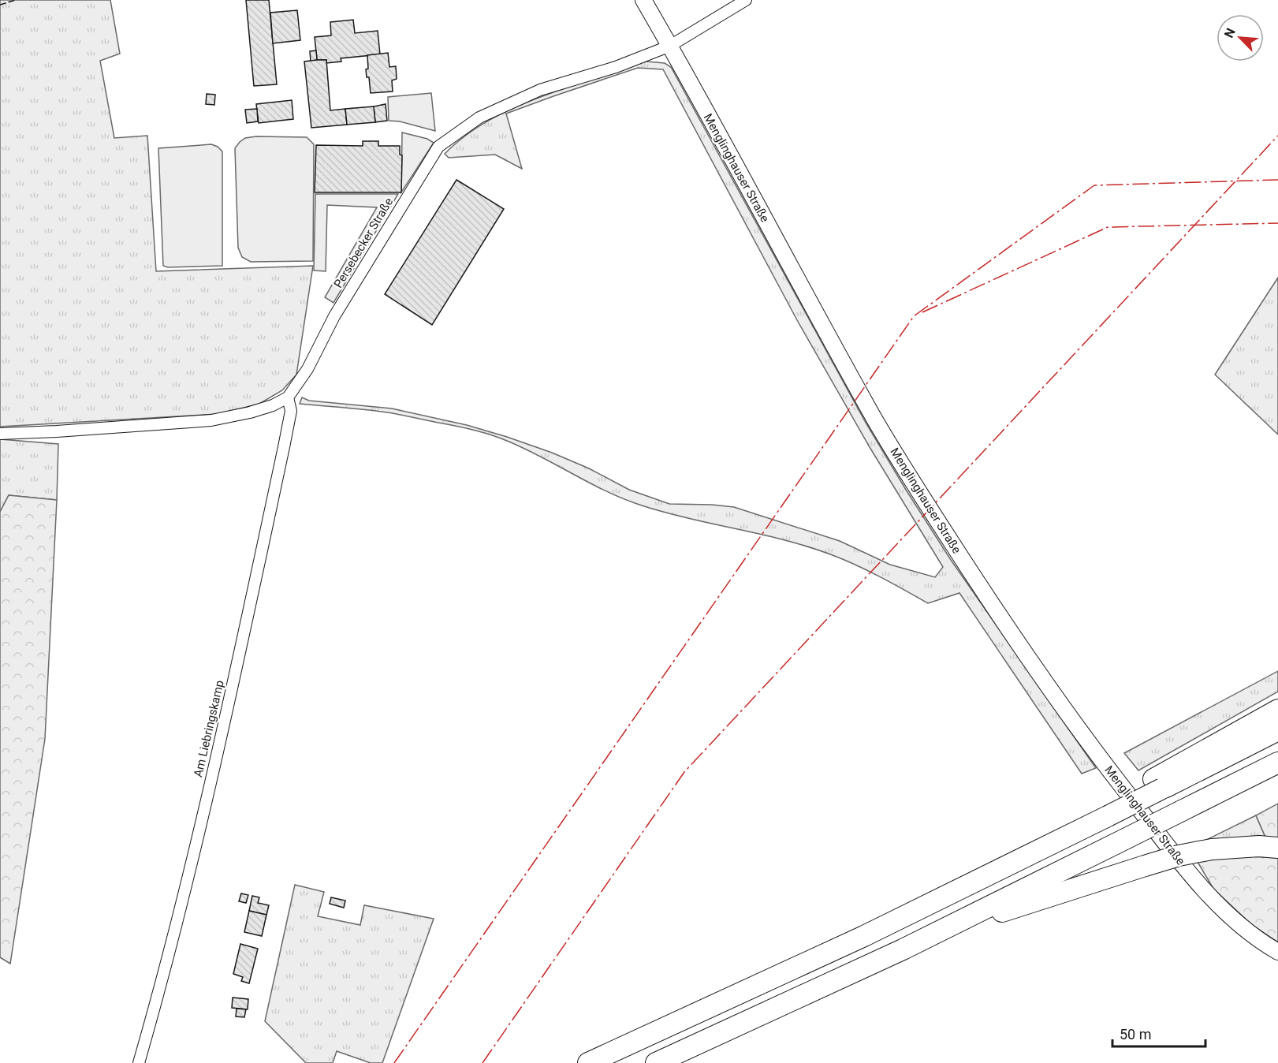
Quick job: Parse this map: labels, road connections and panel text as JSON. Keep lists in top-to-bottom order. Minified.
{"streets":{"street":["Menglinghauser Straße","Persebecker Straße","Am Liebringskamp"]},"crossings":[["Menglinghauser Straße","Persebecker Straße"],["Persebecker Straße","Am Liebringskamp"]],"scale_bar":"50 m","north":"top left"}
